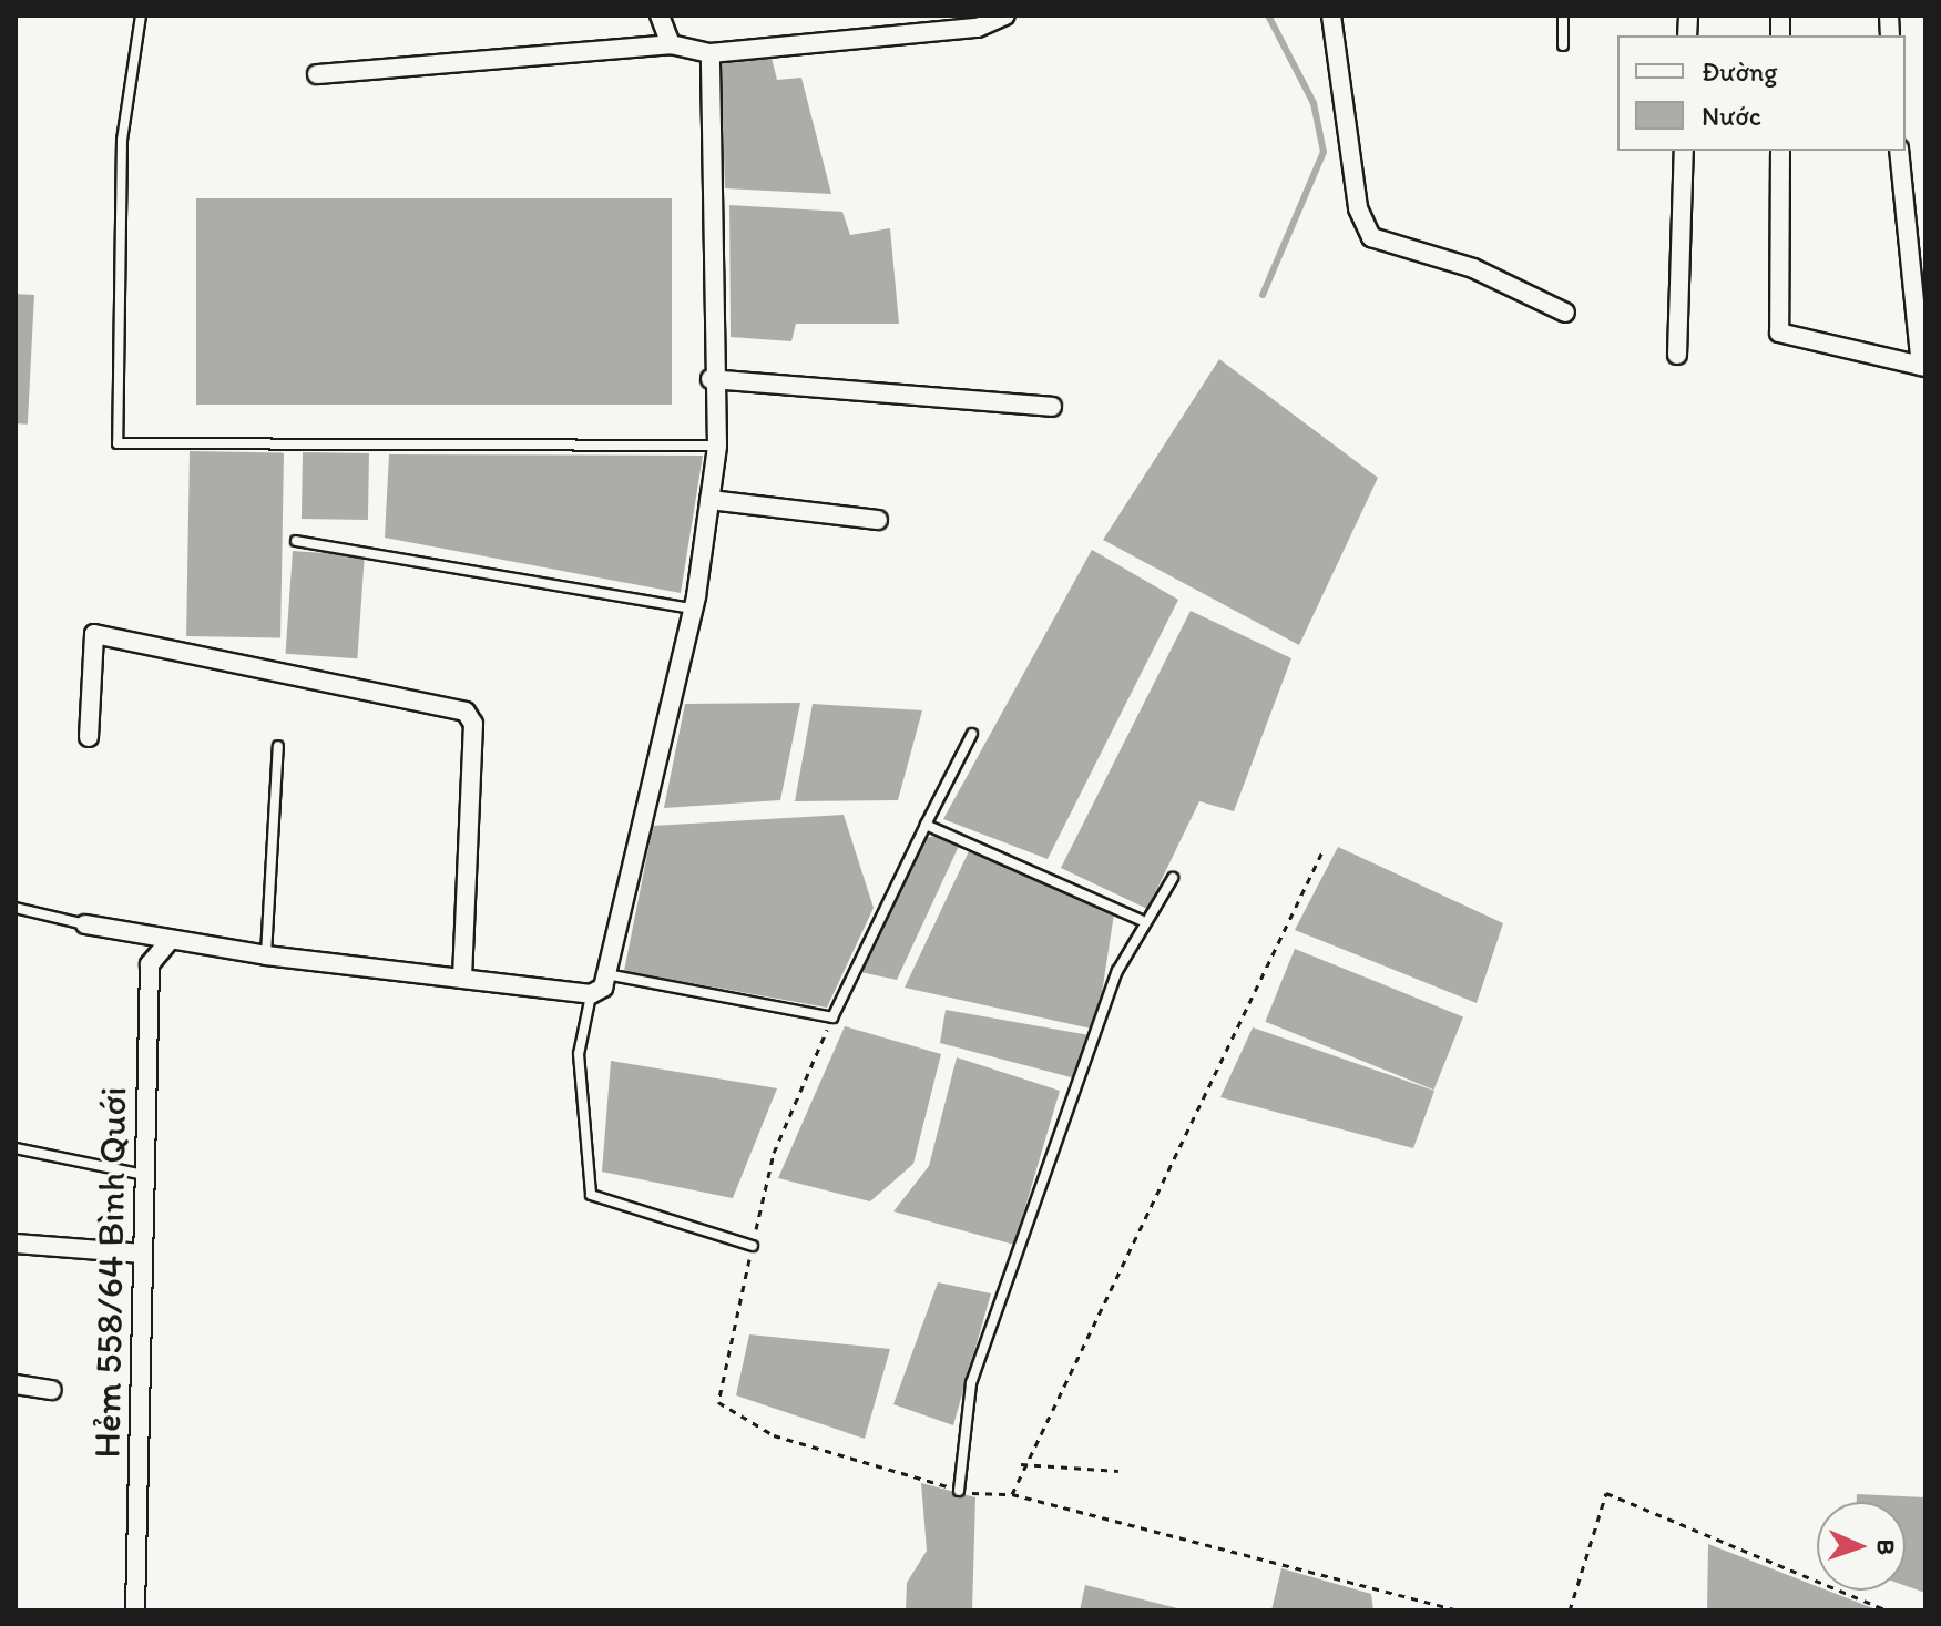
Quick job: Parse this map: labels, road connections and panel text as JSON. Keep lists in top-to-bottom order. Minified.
{"streets":{"street":["Hẻm 558/64 Bình Quới"]},"legend":["Đường","Nước"],"north":"right"}
